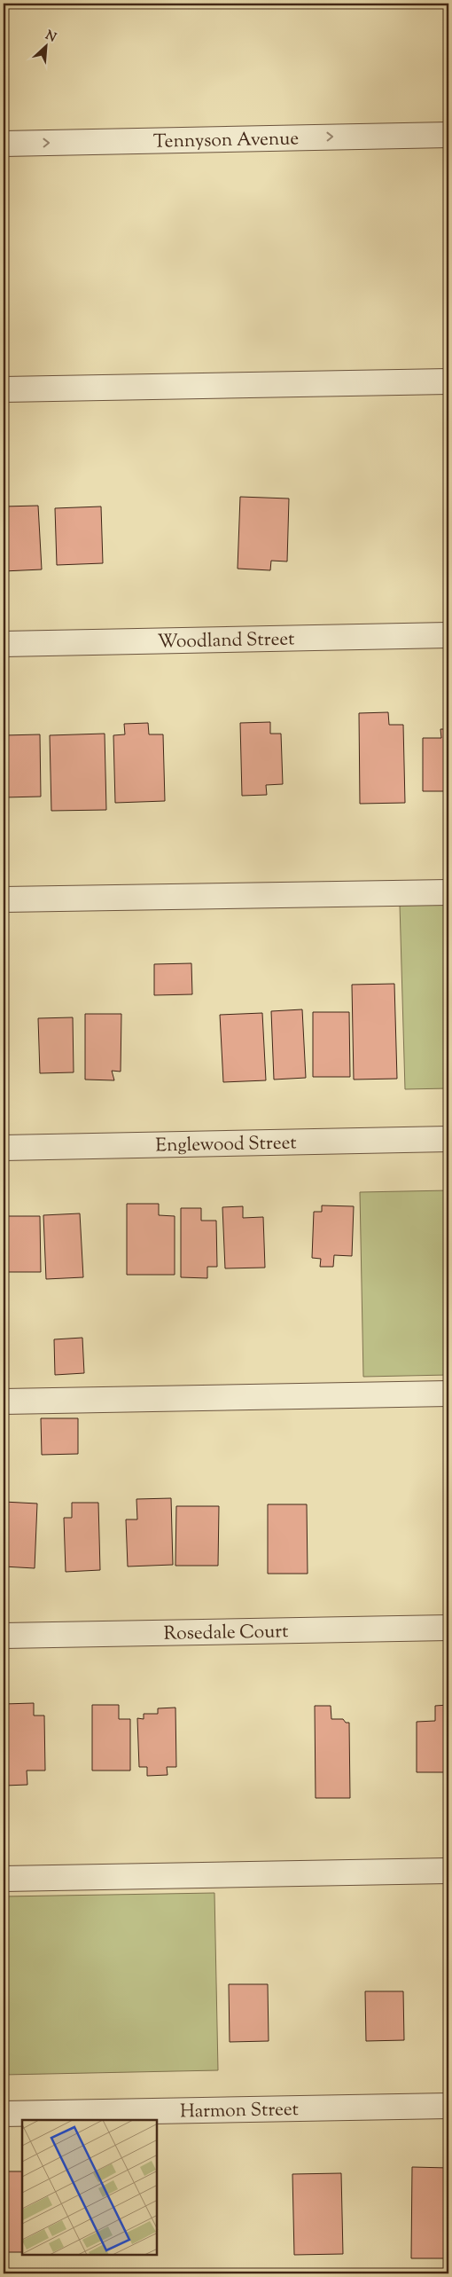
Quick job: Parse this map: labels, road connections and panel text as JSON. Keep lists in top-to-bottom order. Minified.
{"streets":{"street":["Tennyson Avenue","Woodland Street","Englewood Street","Rosedale Court","Harmon Street"]},"one_way":["Tennyson Avenue"],"north":"top right"}
